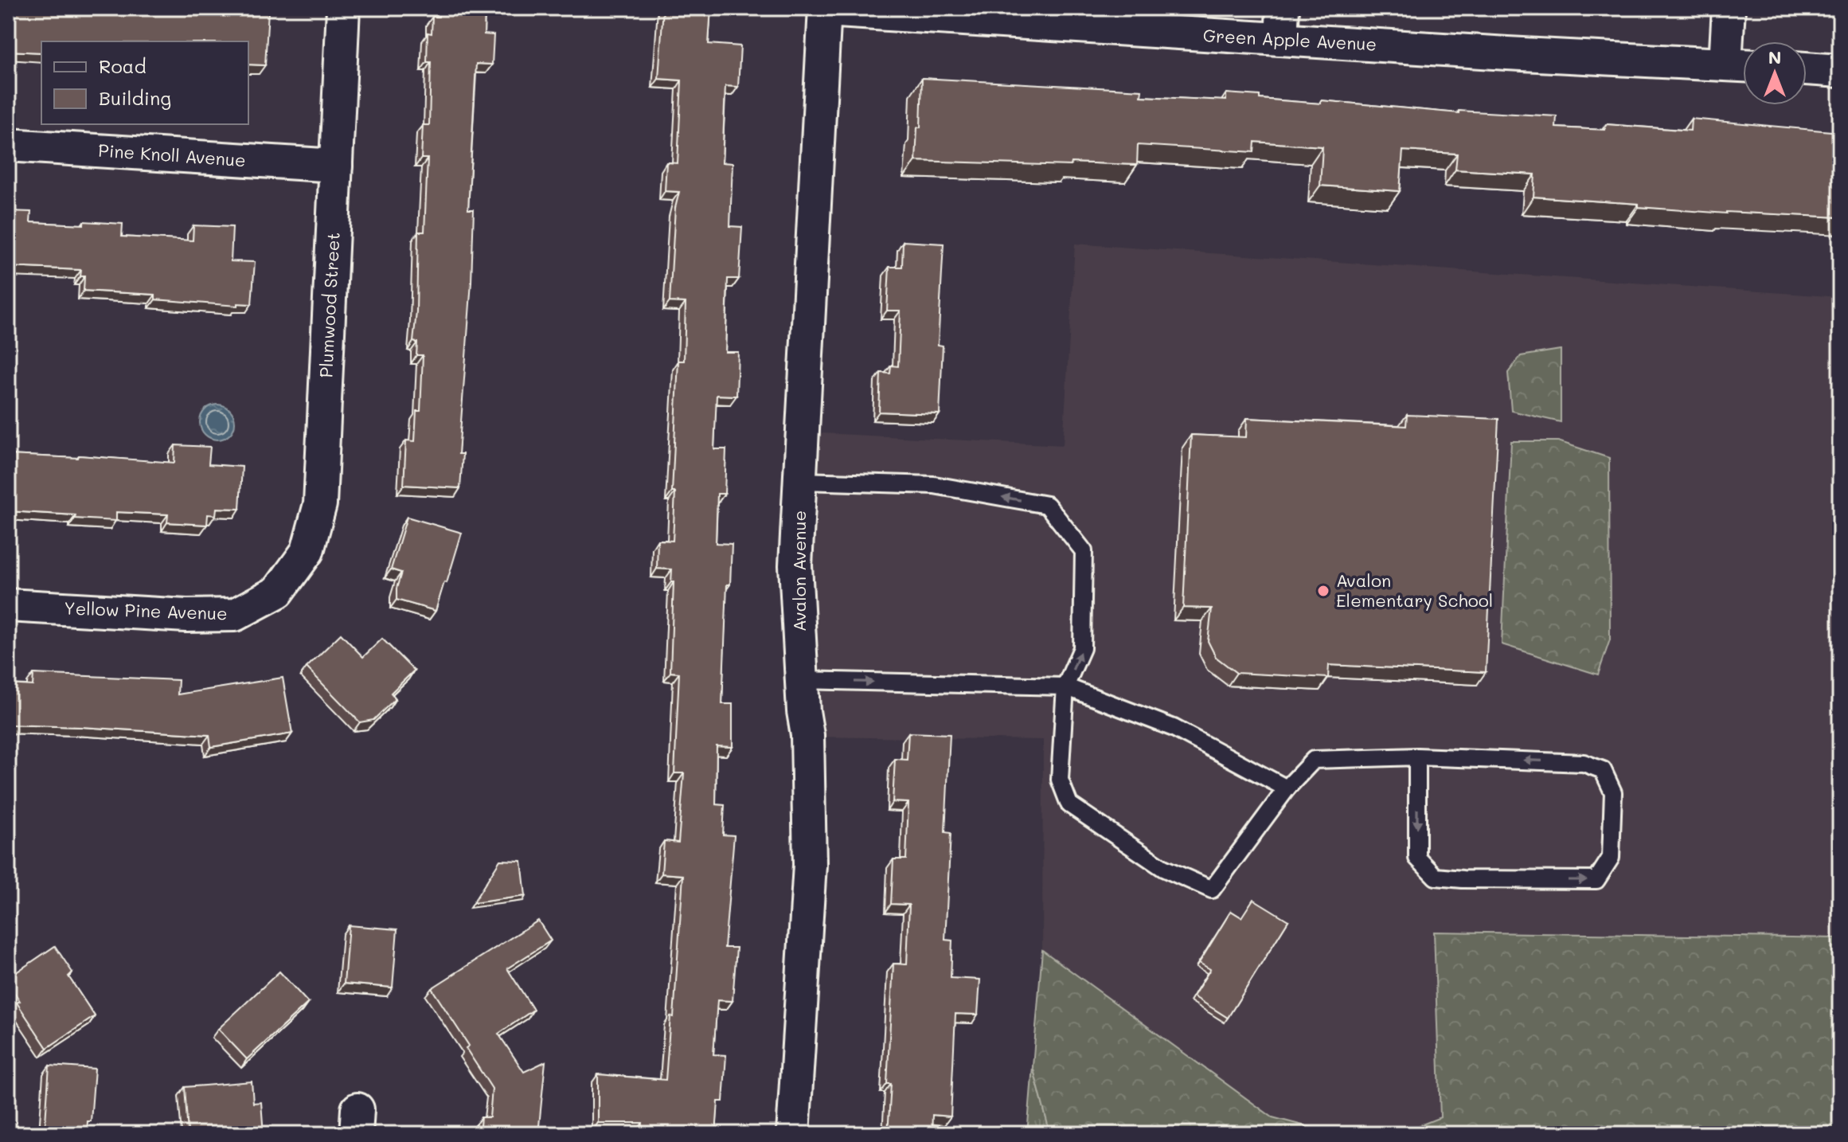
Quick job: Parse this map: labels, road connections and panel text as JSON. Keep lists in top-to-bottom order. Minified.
{"streets":{"street":["Green Apple Avenue","Pine Knoll Avenue","Plumwood Street","Avalon Avenue","Yellow Pine Avenue"]},"crossings":[["Green Apple Avenue","Avalon Avenue"],["Pine Knoll Avenue","Plumwood Street"],["Plumwood Street","Yellow Pine Avenue"]],"places":["Avalon Elementary School"],"legend":["Road","Building"],"north":"top"}
